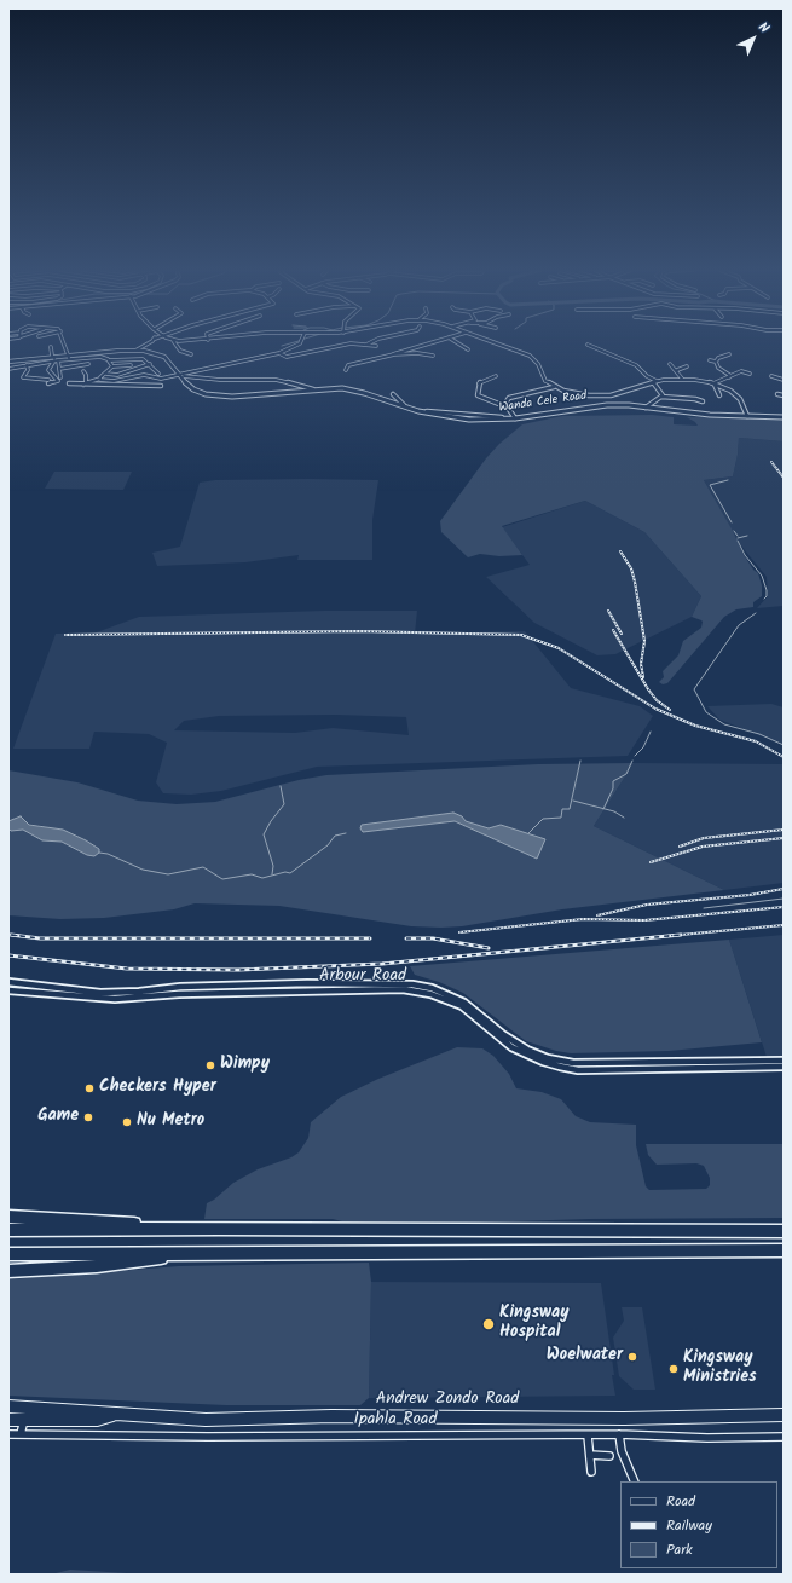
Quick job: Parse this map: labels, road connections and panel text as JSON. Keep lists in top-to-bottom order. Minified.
{"streets":{"main road":["Andrew Zondo Road"],"street":["Wanda Cele Road","Arbour Road","Ipahla Road"]},"places":["Wimpy","Checkers Hyper","Game","Nu Metro","Kingsway Hospital","Woelwater","Kingsway Ministries"],"legend":["Road","Railway","Park"],"north":"top right"}
